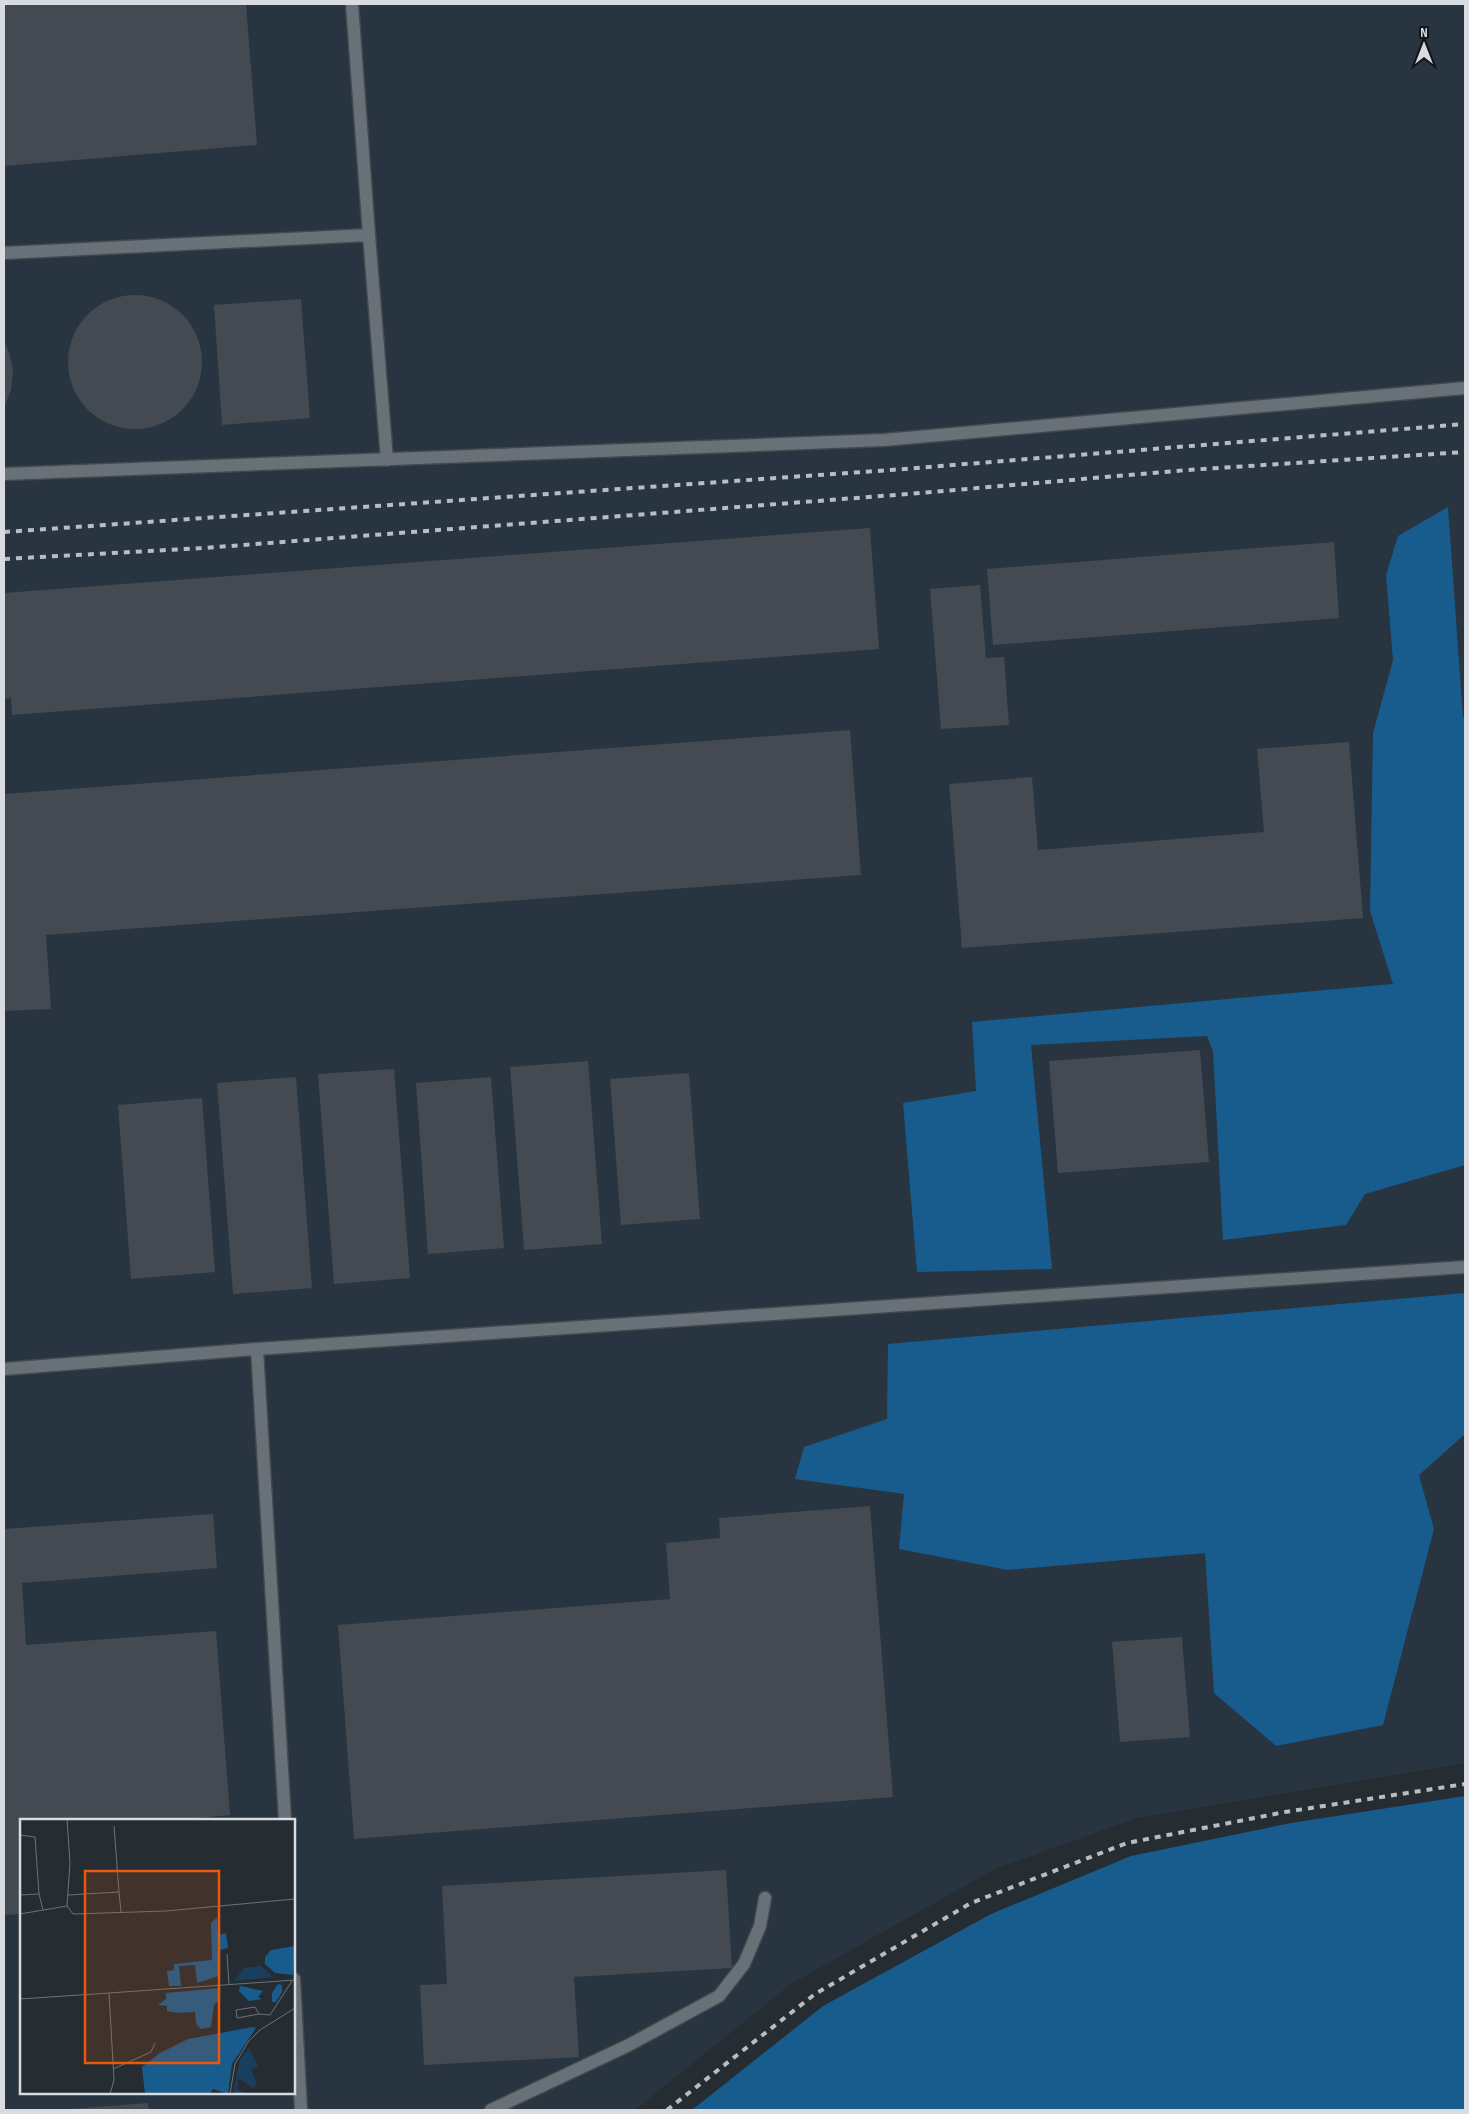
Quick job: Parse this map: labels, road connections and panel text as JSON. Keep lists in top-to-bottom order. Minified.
{"north":"top"}
